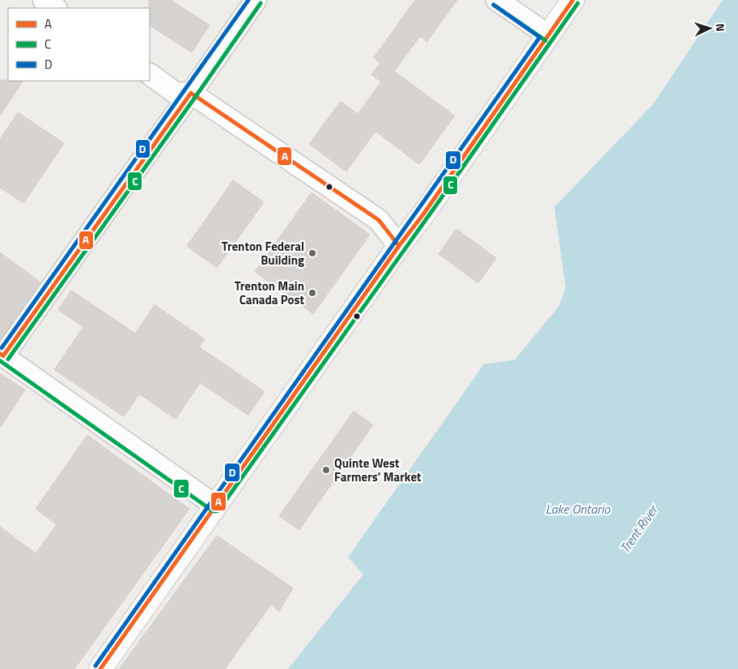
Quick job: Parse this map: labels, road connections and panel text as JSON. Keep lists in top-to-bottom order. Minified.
{"water":["Lake Ontario","Trent River"],"places":["Trenton Federal Building","Trenton Main Canada Post","Quinte West Farmers' Market"],"lines":["transit line A","transit line D","transit line C"],"legend":["A","C","D"],"north":"right"}
